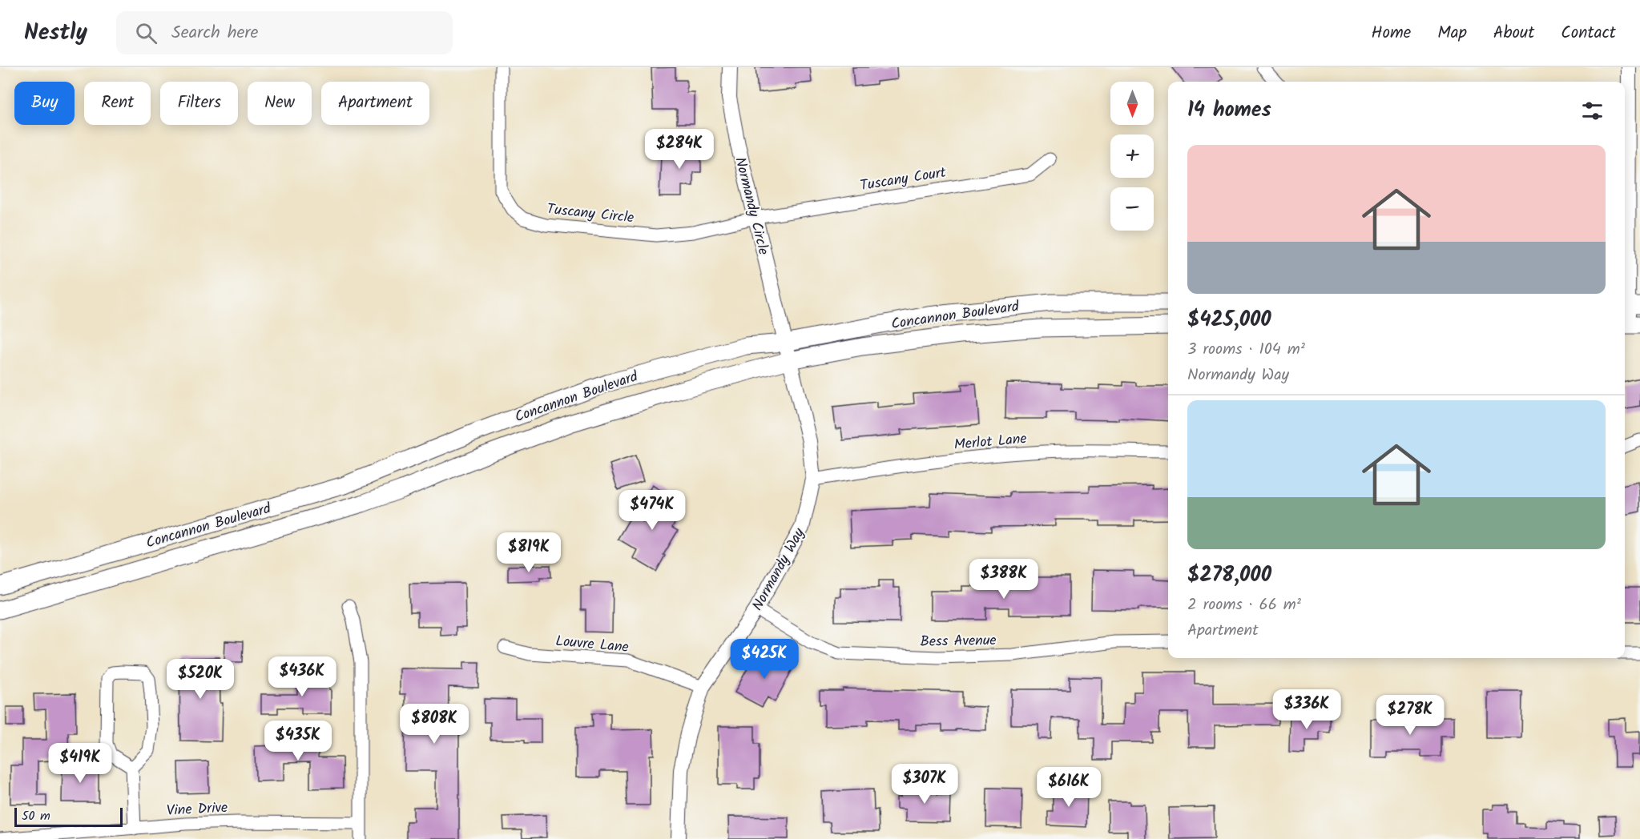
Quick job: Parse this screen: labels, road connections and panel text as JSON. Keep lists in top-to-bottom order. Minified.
{"streets":{"main road":["Concannon Boulevard"],"street":["Tuscany Court","Normandy Circle","Tuscany Circle","Merlot Lane","Normandy Way","Bess Avenue","Louvre Lane","Vine Drive"]},"crossings":[["Tuscany Court","Normandy Circle"],["Tuscany Court","Tuscany Circle"],["Normandy Circle","Tuscany Circle"],["Normandy Circle","Concannon Boulevard"],["Normandy Circle","Normandy Way"],["Concannon Boulevard","Normandy Way"],["Merlot Lane","Normandy Way"],["Normandy Way","Bess Avenue"],["Normandy Way","Louvre Lane"]],"scale_bar":"50 m","north":"bottom","page":{"header":"Nestly","search":"Search here","nav":["Home","Map","About","Contact"],"map_buttons":["+","−"],"chip":["Buy","Rent","Filters","New","Apartment"],"heading":"14 homes","price":["$284K","$474K","$819K","$388K","$425K","$436K","$520K","$336K","$278K","$808K","$435K","$419K","$307K","$616K"],"list":[{"name":"$425,000","note":"3 rooms · 104 m² · Normandy Way"},{"name":"$278,000","note":"2 rooms · 66 m² · Apartment"}],"scale":"50 m"}}
